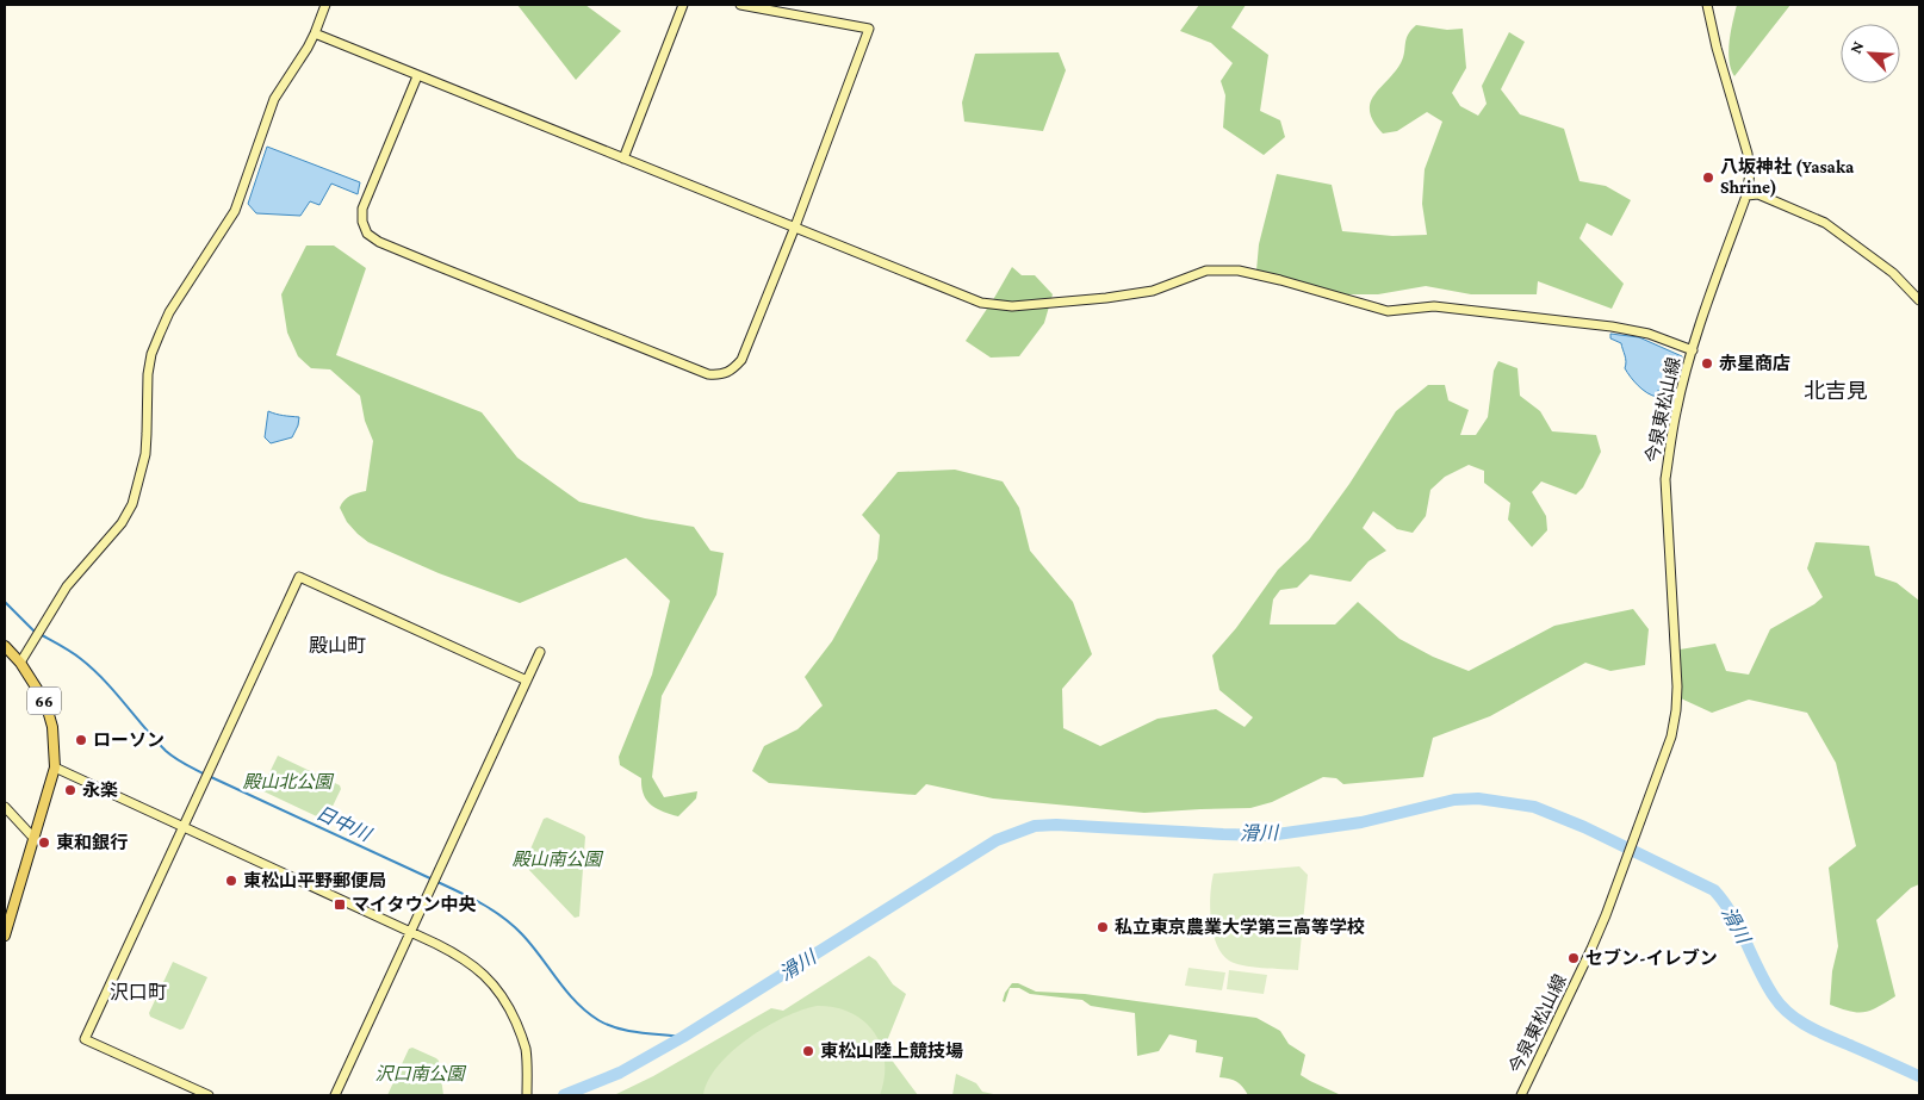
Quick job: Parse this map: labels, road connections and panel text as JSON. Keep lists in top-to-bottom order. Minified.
{"streets":{"main road":["66"],"street":["今泉東松山線"]},"districts":["北吉見","殿山町","沢口町"],"water":["日中川","滑川"],"parks":["殿山北公園","殿山南公園","沢口南公園"],"places":{"other":["八坂神社 (Yasaka Shrine)","赤星商店","ローソン","永楽","東和銀行","東松山平野郵便局","私立東京農業大学第三高等学校","セブン-イレブン","東松山陸上競技場"],"transit":["マイタウン中央"]},"north":"top left"}
